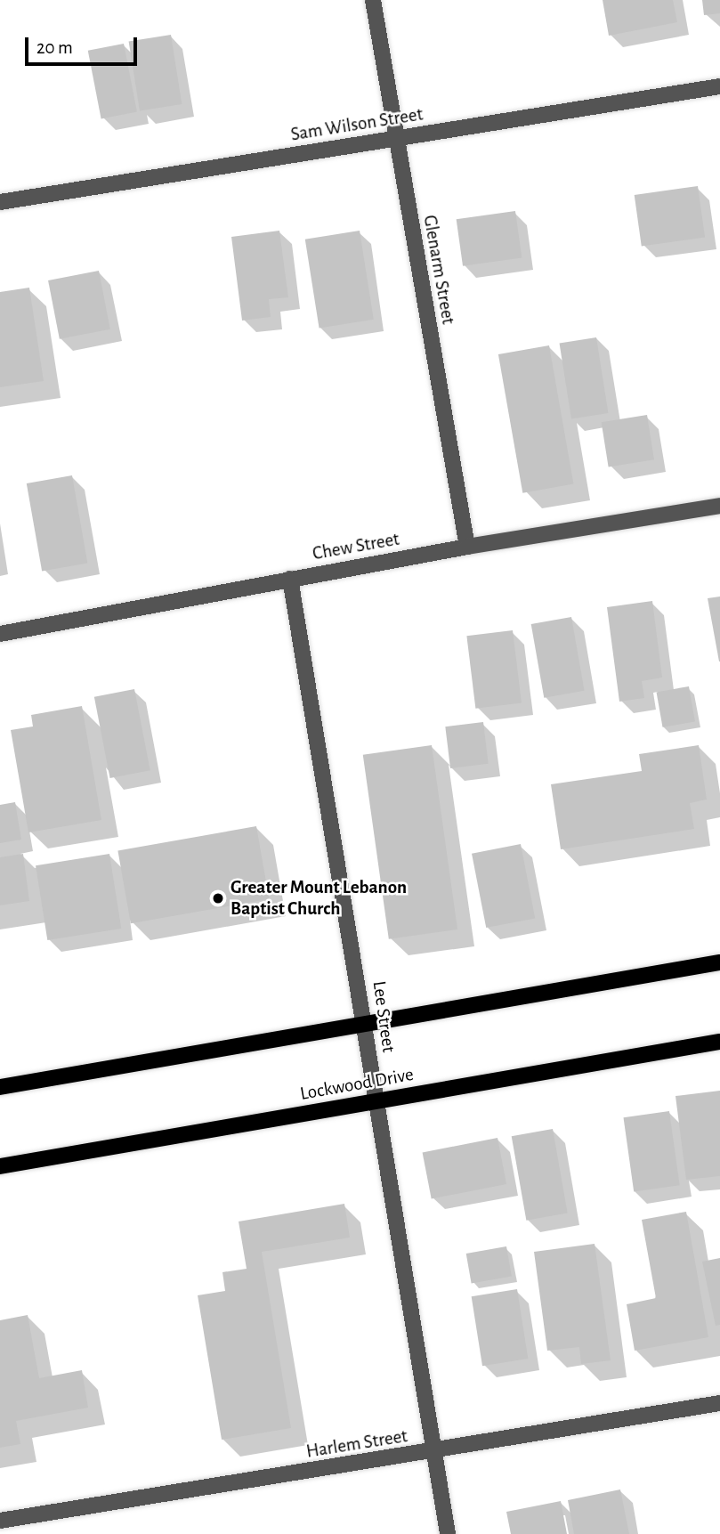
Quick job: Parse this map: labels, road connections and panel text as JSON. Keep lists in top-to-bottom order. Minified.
{"streets":{"main road":["Lockwood Drive"],"street":["Sam Wilson Street","Glenarm Street","Chew Street","Lee Street","Harlem Street"]},"crossings":[["Sam Wilson Street","Glenarm Street"],["Glenarm Street","Chew Street"],["Chew Street","Lee Street"],["Lee Street","Lockwood Drive"],["Lee Street","Harlem Street"]],"places":["Greater Mount Lebanon Baptist Church"],"scale_bar":"20 m"}
